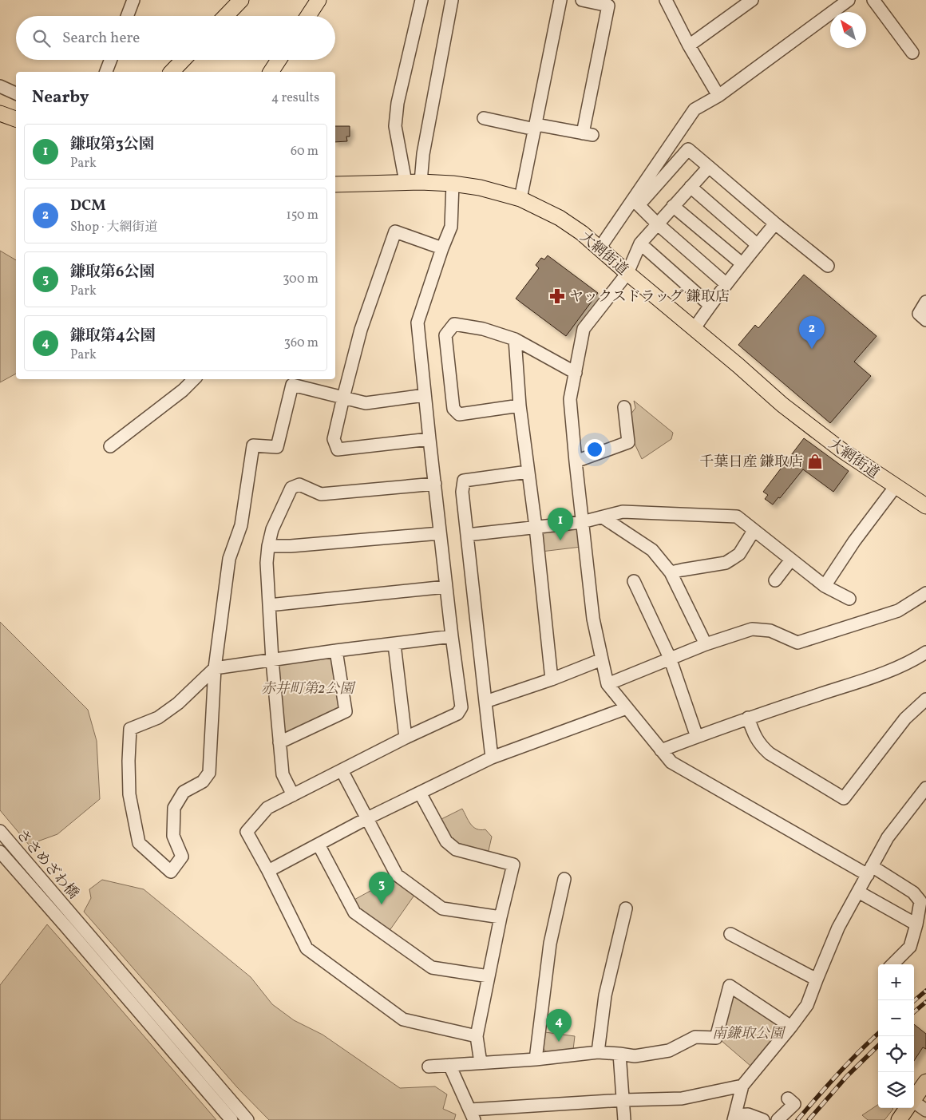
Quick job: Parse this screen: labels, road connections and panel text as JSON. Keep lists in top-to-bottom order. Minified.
{"streets":{"main road":["大網街道"],"street":["ささめざわ橋"]},"parks":["赤井町第2公園","南鎌取公園"],"places":{"pharmacy":["ヤックスドラッグ 鎌取店"],"shop":["千葉日産 鎌取店"]},"north":"top left","page":{"search":"Search here","heading":["Nearby","4 results"],"list":[{"mark":"1","name":"鎌取第3公園","note":"Park","value":"60 m"},{"mark":"2","name":"DCM","note":"Shop · 大網街道","value":"150 m"},{"mark":"3","name":"鎌取第6公園","note":"Park","value":"300 m"},{"mark":"4","name":"鎌取第4公園","note":"Park","value":"360 m"}],"pins":["2","1","3","4"],"map_buttons":["+","−"]}}
